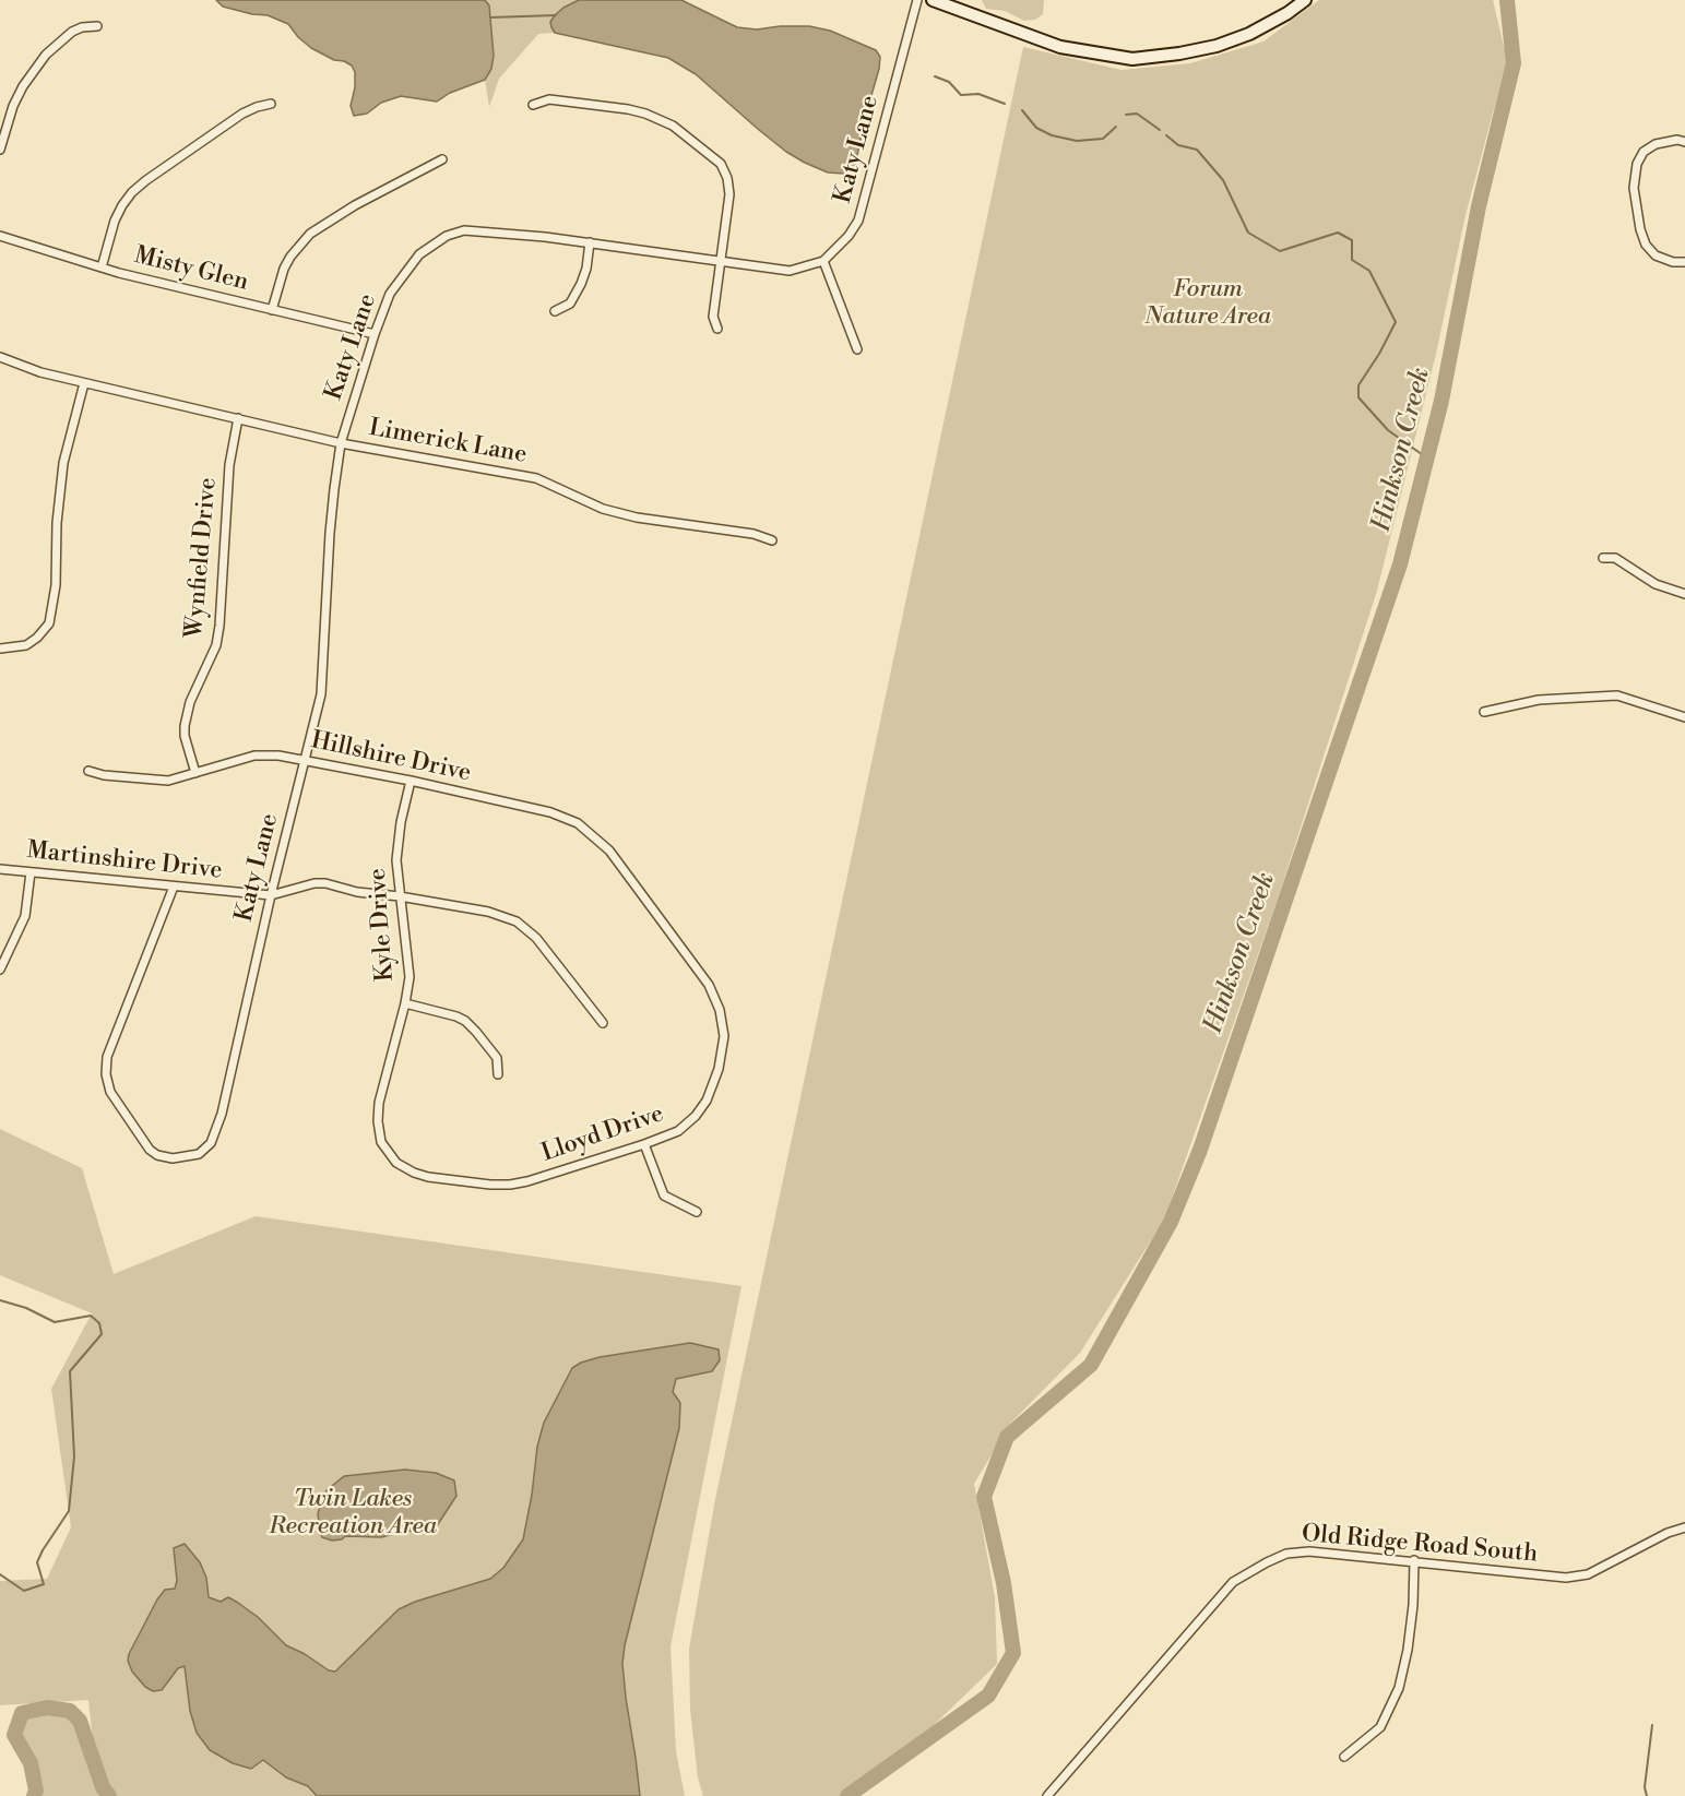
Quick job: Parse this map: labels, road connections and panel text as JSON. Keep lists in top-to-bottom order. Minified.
{"streets":{"street":["Katy Lane","Misty Glen","Limerick Lane","Wynfield Drive","Hillshire Drive","Martinshire Drive","Kyle Drive","Lloyd Drive","Old Ridge Road South"]},"crossings":[["Katy Lane","Misty Glen"],["Katy Lane","Limerick Lane"],["Katy Lane","Hillshire Drive"],["Katy Lane","Martinshire Drive"],["Limerick Lane","Wynfield Drive"],["Wynfield Drive","Hillshire Drive"],["Hillshire Drive","Kyle Drive"],["Hillshire Drive","Lloyd Drive"],["Martinshire Drive","Kyle Drive"],["Kyle Drive","Lloyd Drive"]],"water":["Hinkson Creek"],"parks":["Forum Nature Area","Twin Lakes Recreation Area"]}
